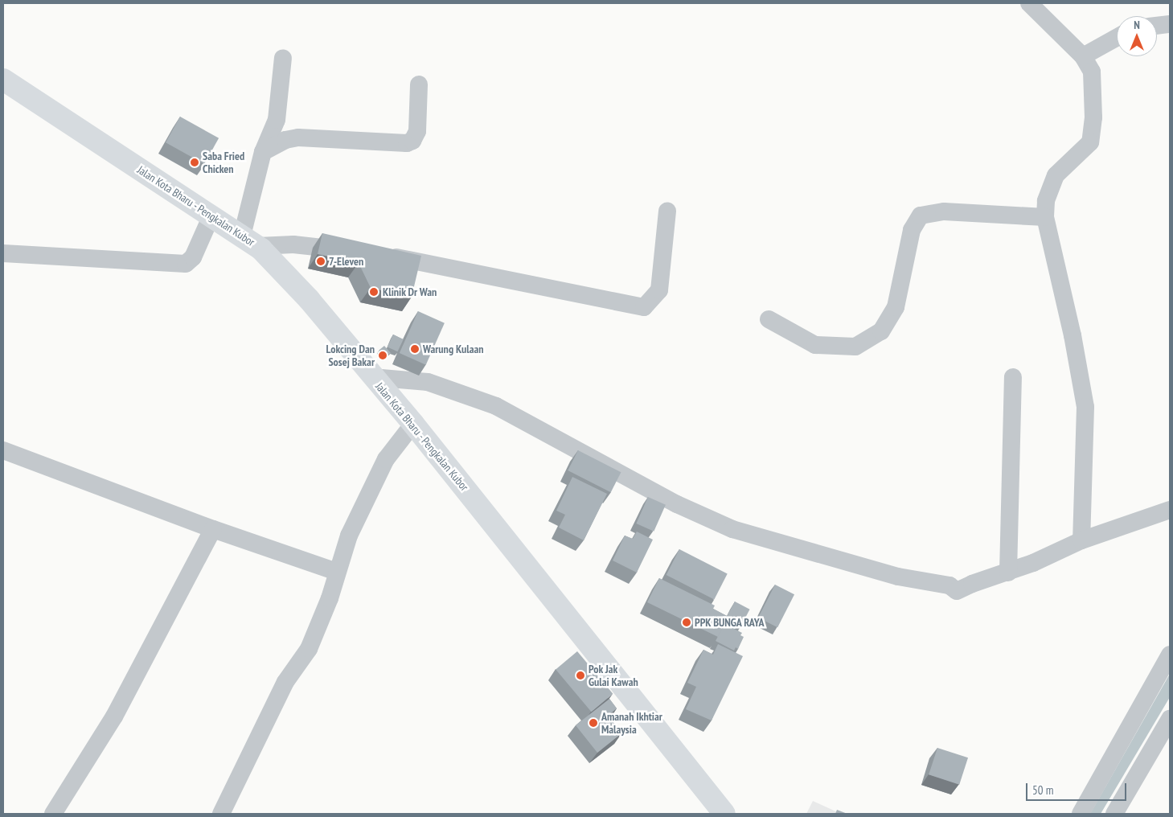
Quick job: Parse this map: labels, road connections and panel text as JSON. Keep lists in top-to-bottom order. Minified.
{"streets":{"main road":["Jalan Kota Bharu - Pengkalan Kubor"]},"places":["Saba Fried Chicken","7-Eleven","Klinik Dr Wan","Warung Kulaan","Lokcing Dan Sosej Bakar","PPK BUNGA RAYA","Pok Jak Gulai Kawah","Amanah Ikhtiar Malaysia"],"scale_bar":"50 m","north":"top"}
